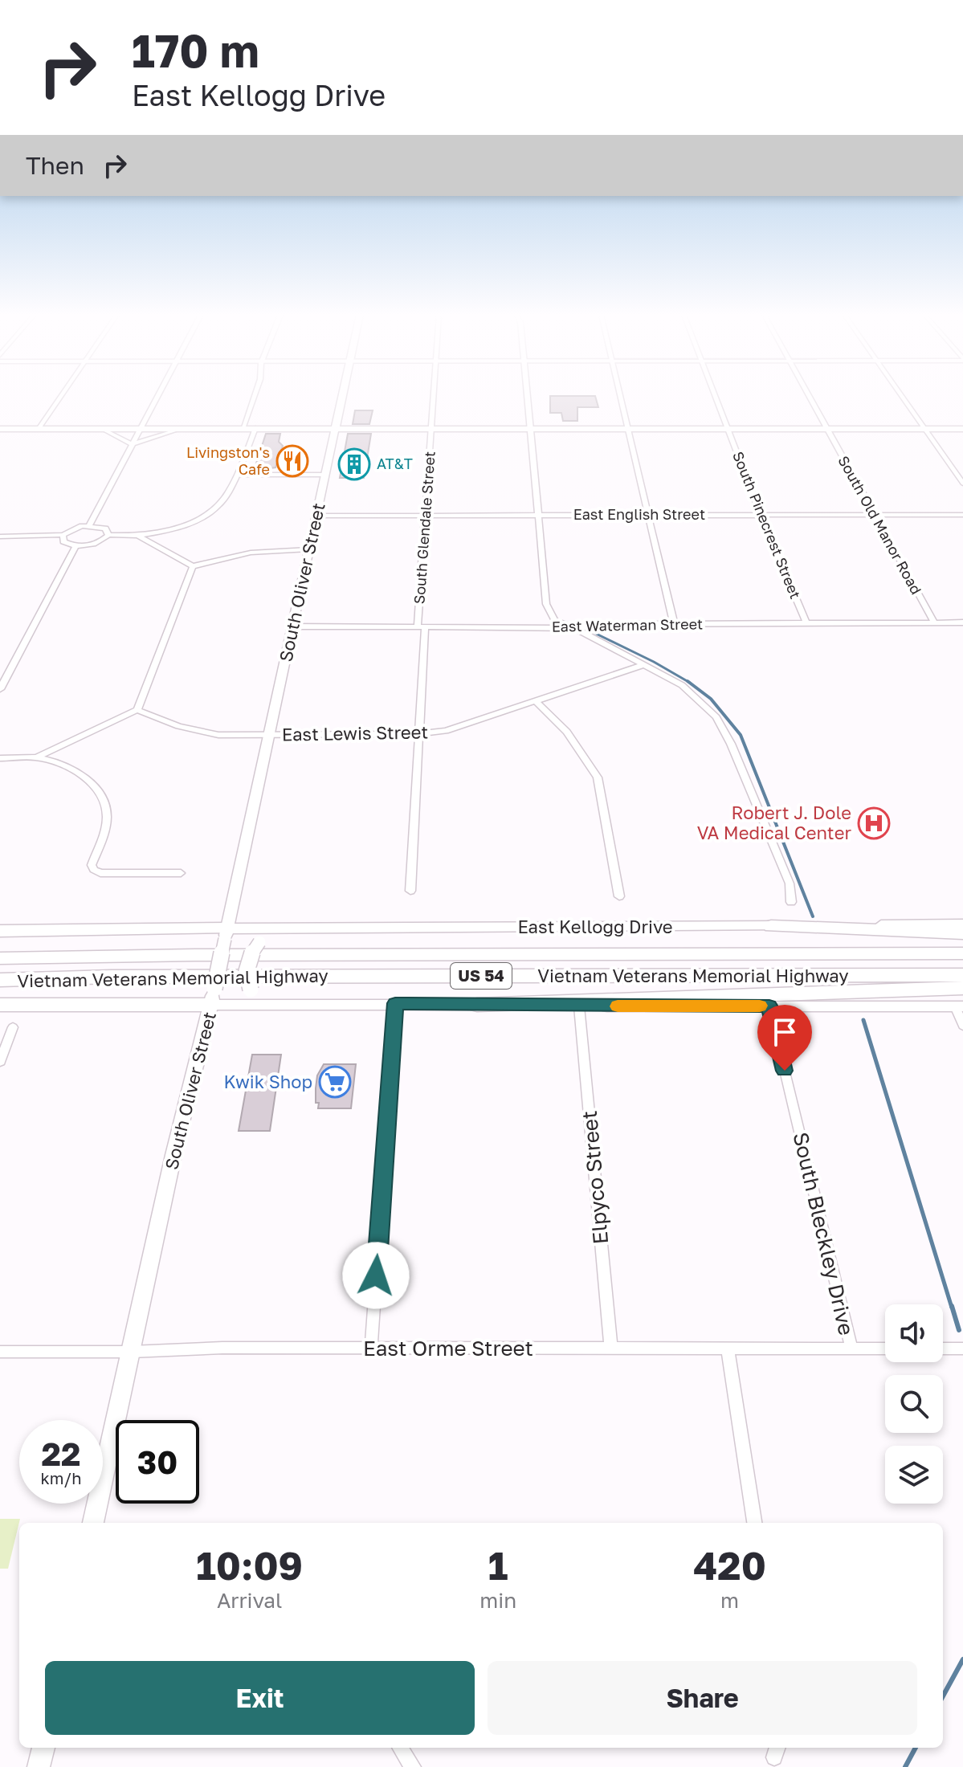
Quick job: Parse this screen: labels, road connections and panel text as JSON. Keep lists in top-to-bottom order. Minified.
{"streets":{"highway":["US 54","Vietnam Veterans Memorial Highway"],"main road":["South Oliver Street","East Kellogg Drive"],"street":["East English Street","South Pinecrest Street","South Old Manor Road","South Glendale Street","East Waterman Street","East Lewis Street","Elpyco Street","South Bleckley Drive","East Orme Street"]},"crossings":[["East English Street","South Pinecrest Street"],["East English Street","South Old Manor Road"],["East English Street","South Glendale Street"],["East English Street","South Oliver Street"],["South Pinecrest Street","East Waterman Street"],["South Old Manor Road","East Waterman Street"],["South Glendale Street","East Waterman Street"],["South Glendale Street","East Lewis Street"],["South Oliver Street","East Waterman Street"],["South Oliver Street","East Lewis Street"],["South Oliver Street","East Kellogg Drive"],["South Oliver Street","East Orme Street"],["Elpyco Street","East Orme Street"],["South Bleckley Drive","East Orme Street"]],"places":{"restaurant":["Livingston's Cafe"],"building":["AT&T"],"hospital":["Robert J. Dole VA Medical Center"],"supermarket":["Kwik Shop"]},"page":{"turn":["170 m","East Kellogg Drive"],"then":"Then","speed":"22 km/h","limit":"30","eta":["10:09","Arrival","1","min","420","m"],"buttons":["Exit","Share"]}}
